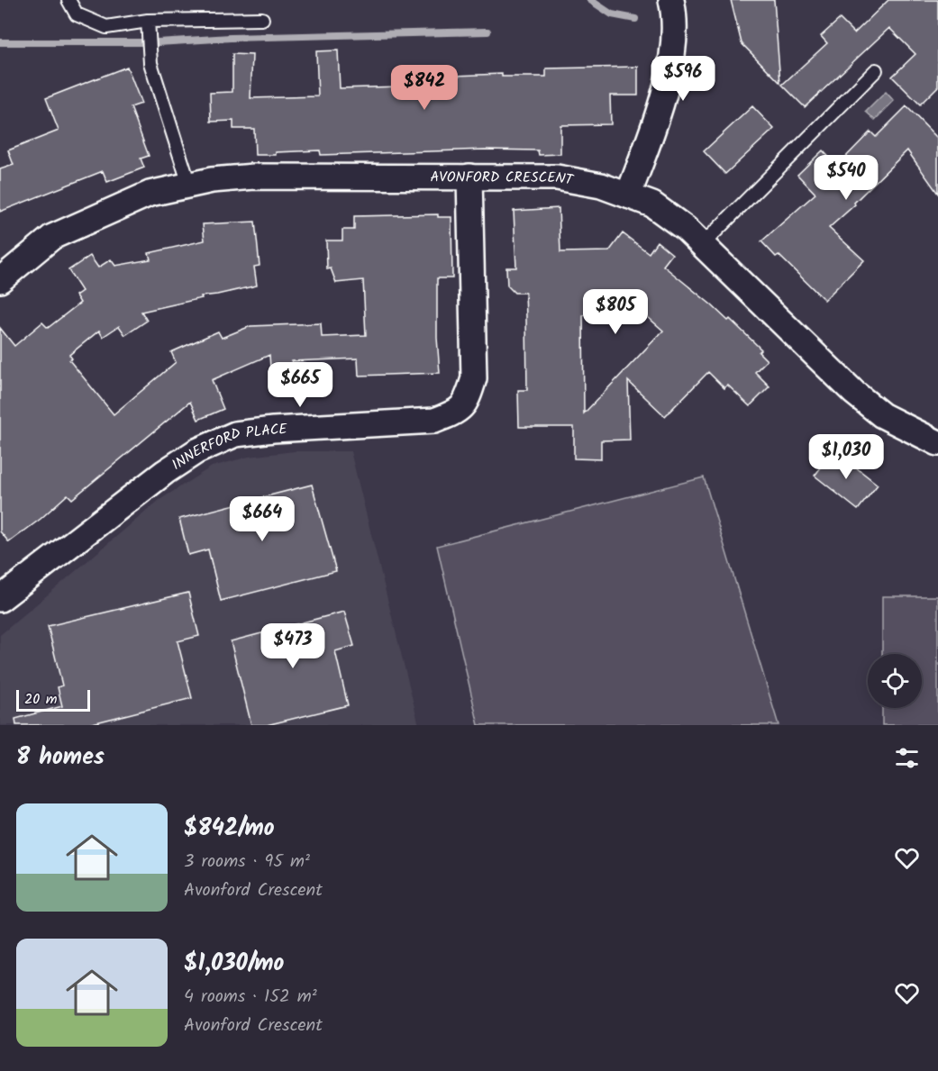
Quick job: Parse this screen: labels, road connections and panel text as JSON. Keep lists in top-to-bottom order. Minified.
{"streets":{"street":["AVONFORD CRESCENT","INNERFORD PLACE"]},"crossings":[["AVONFORD CRESCENT","INNERFORD PLACE"]],"scale_bar":"20 m","page":{"price":["$596","$842","$540","$805","$665","$1,030","$664","$473"],"scale":"20 m","heading":"8 homes","list":[{"name":"$842/mo","note":"3 rooms · 95 m² · Avonford Crescent"},{"name":"$1,030/mo","note":"4 rooms · 152 m² · Avonford Crescent"}]}}
